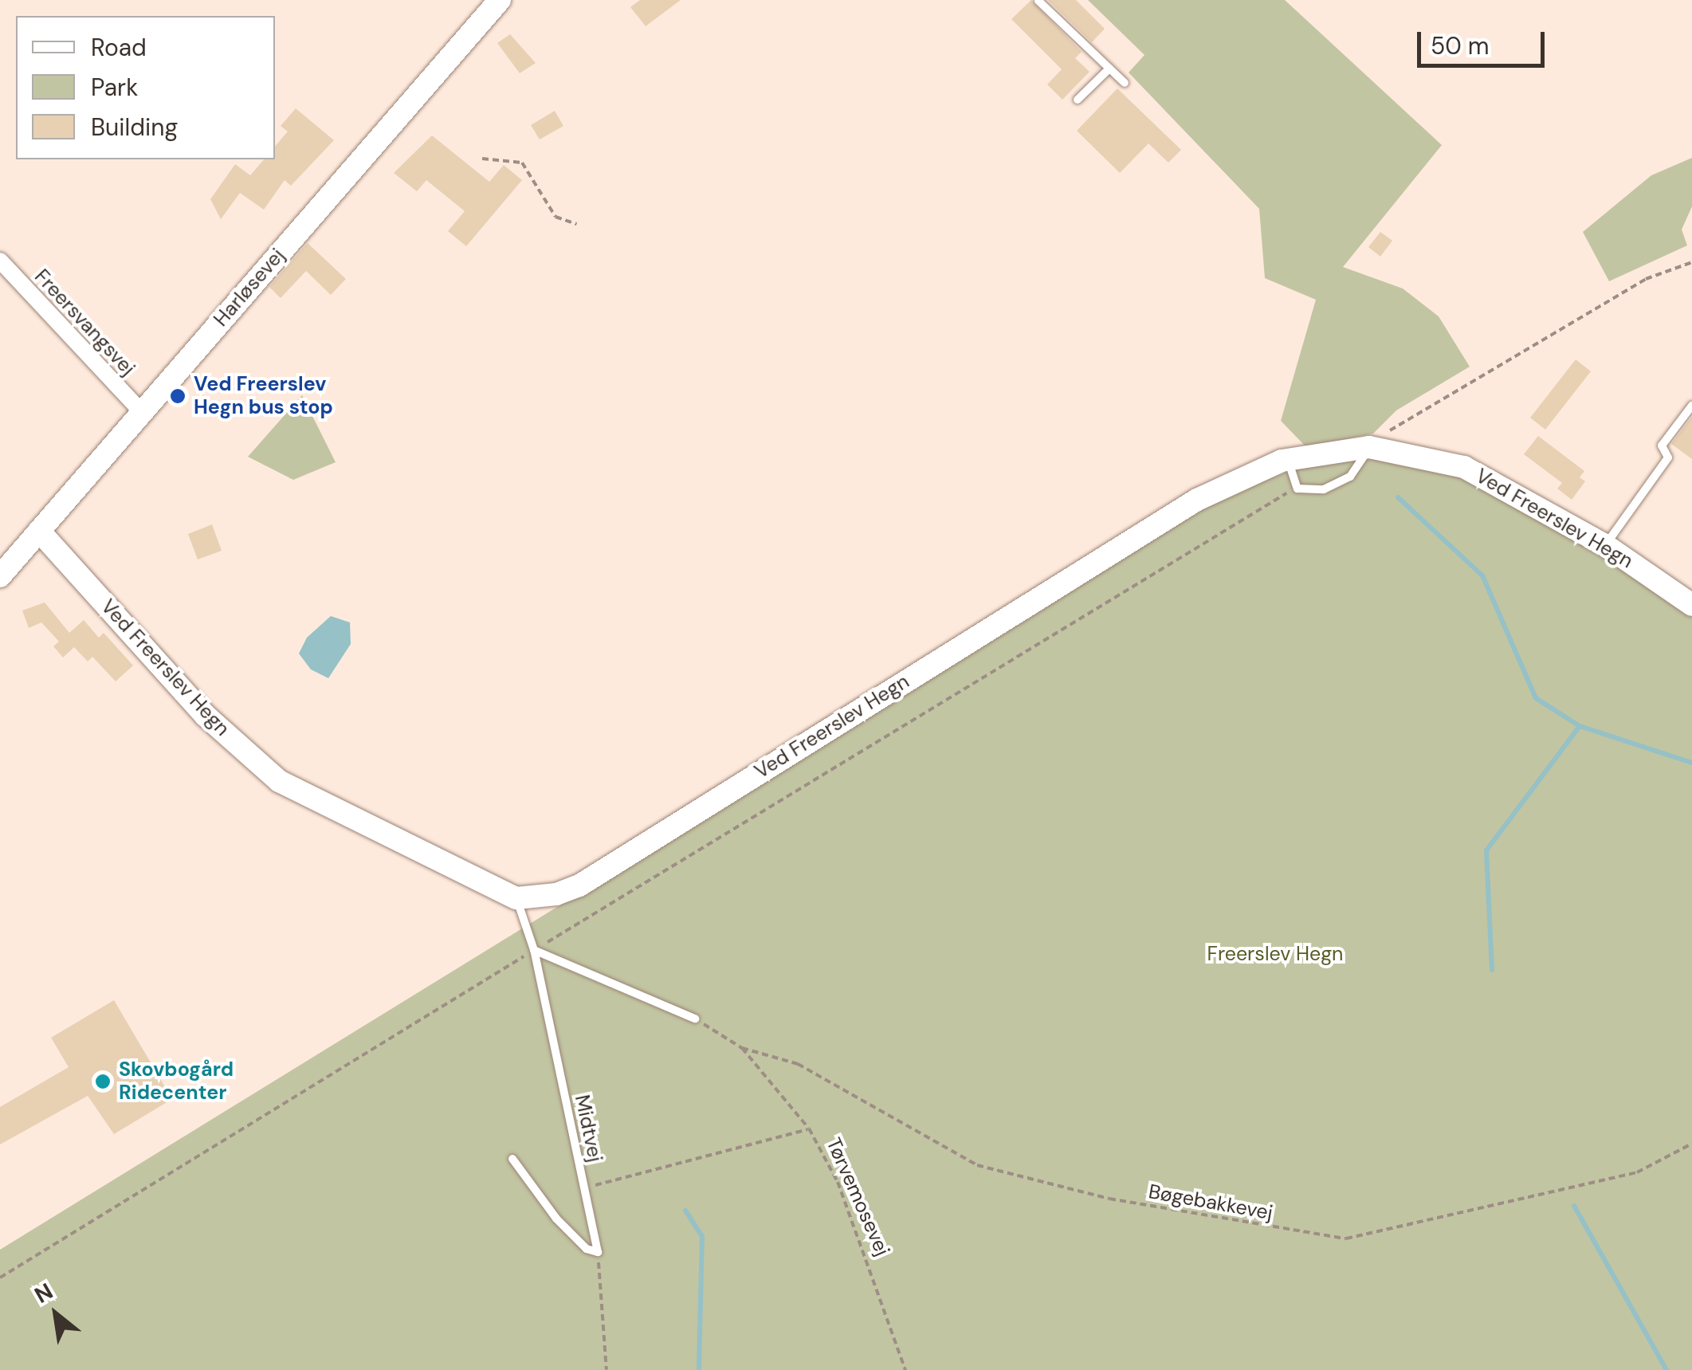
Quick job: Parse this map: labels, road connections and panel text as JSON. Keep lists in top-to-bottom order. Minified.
{"streets":{"street":["Harløsevej","Freersvangsvej","Ved Freerslev Hegn"],"lane":["Midtvej"],"path":["Tørvemosevej","Bøgebakkevej"]},"crossings":[["Harløsevej","Freersvangsvej"],["Harløsevej","Ved Freerslev Hegn"],["Ved Freerslev Hegn","Midtvej"],["Tørvemosevej","Bøgebakkevej"]],"parks":["Freerslev Hegn"],"places":["Ved Freerslev Hegn bus stop","Skovbogård Ridecenter"],"legend":["Road","Park","Building"],"scale_bar":"50 m","north":"top left"}
